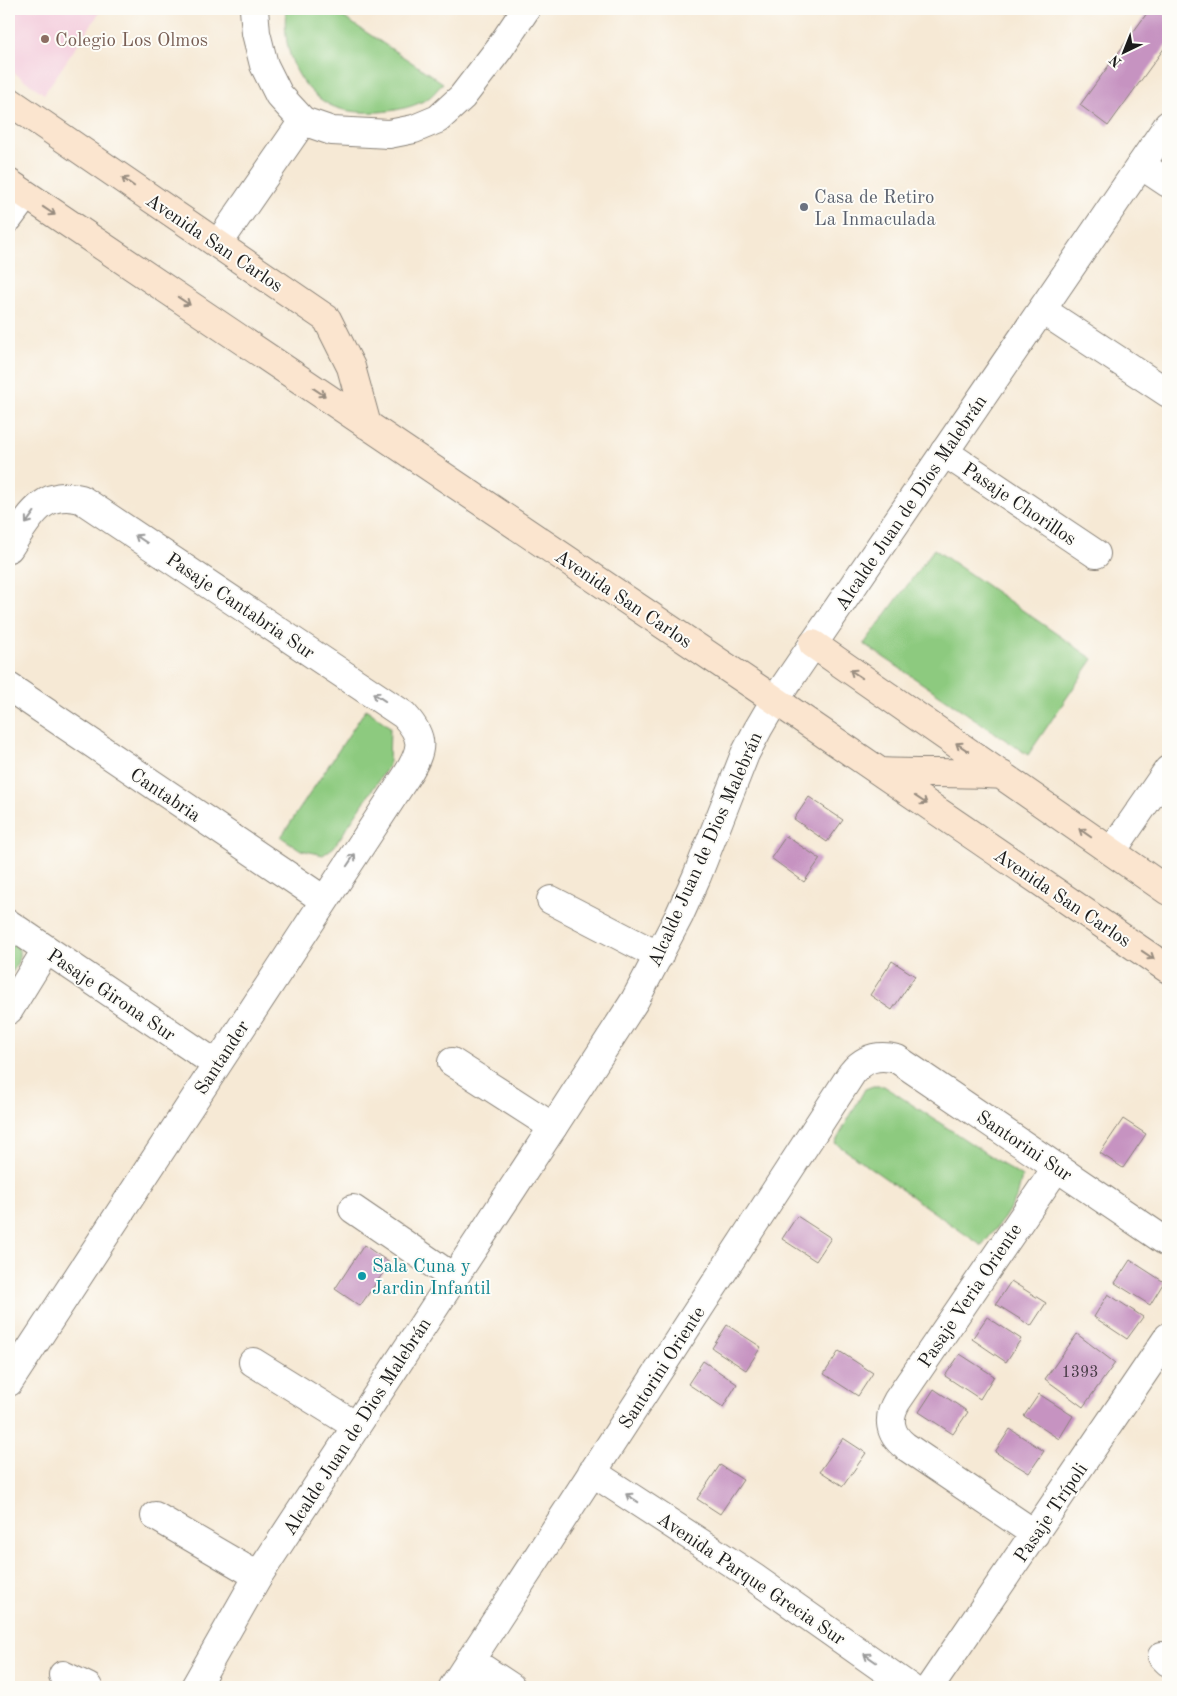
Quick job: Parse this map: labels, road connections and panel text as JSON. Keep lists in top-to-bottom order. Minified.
{"streets":{"main road":["Avenida San Carlos"],"street":["Alcalde Juan de Dios Malebrán","Pasaje Chorillos","Pasaje Cantabria Sur","Cantabria","Pasaje Girona Sur","Santander","Santorini Sur","Pasaje Veria Oriente","Santorini Oriente","Pasaje Trípoli","Avenida Parque Grecia Sur"]},"crossings":[["Avenida San Carlos","Alcalde Juan de Dios Malebrán"],["Alcalde Juan de Dios Malebrán","Pasaje Chorillos"],["Pasaje Cantabria Sur","Santander"],["Cantabria","Santander"],["Pasaje Girona Sur","Santander"],["Santorini Sur","Pasaje Veria Oriente"],["Santorini Sur","Santorini Oriente"],["Pasaje Veria Oriente","Pasaje Trípoli"],["Santorini Oriente","Avenida Parque Grecia Sur"]],"one_way":["Pasaje Cantabria Sur","Avenida Parque Grecia Sur"],"places":["Colegio Los Olmos","Casa de Retiro La Inmaculada","Sala Cuna y Jardin Infantil"],"house_numbers":["1393"],"north":"bottom left"}
